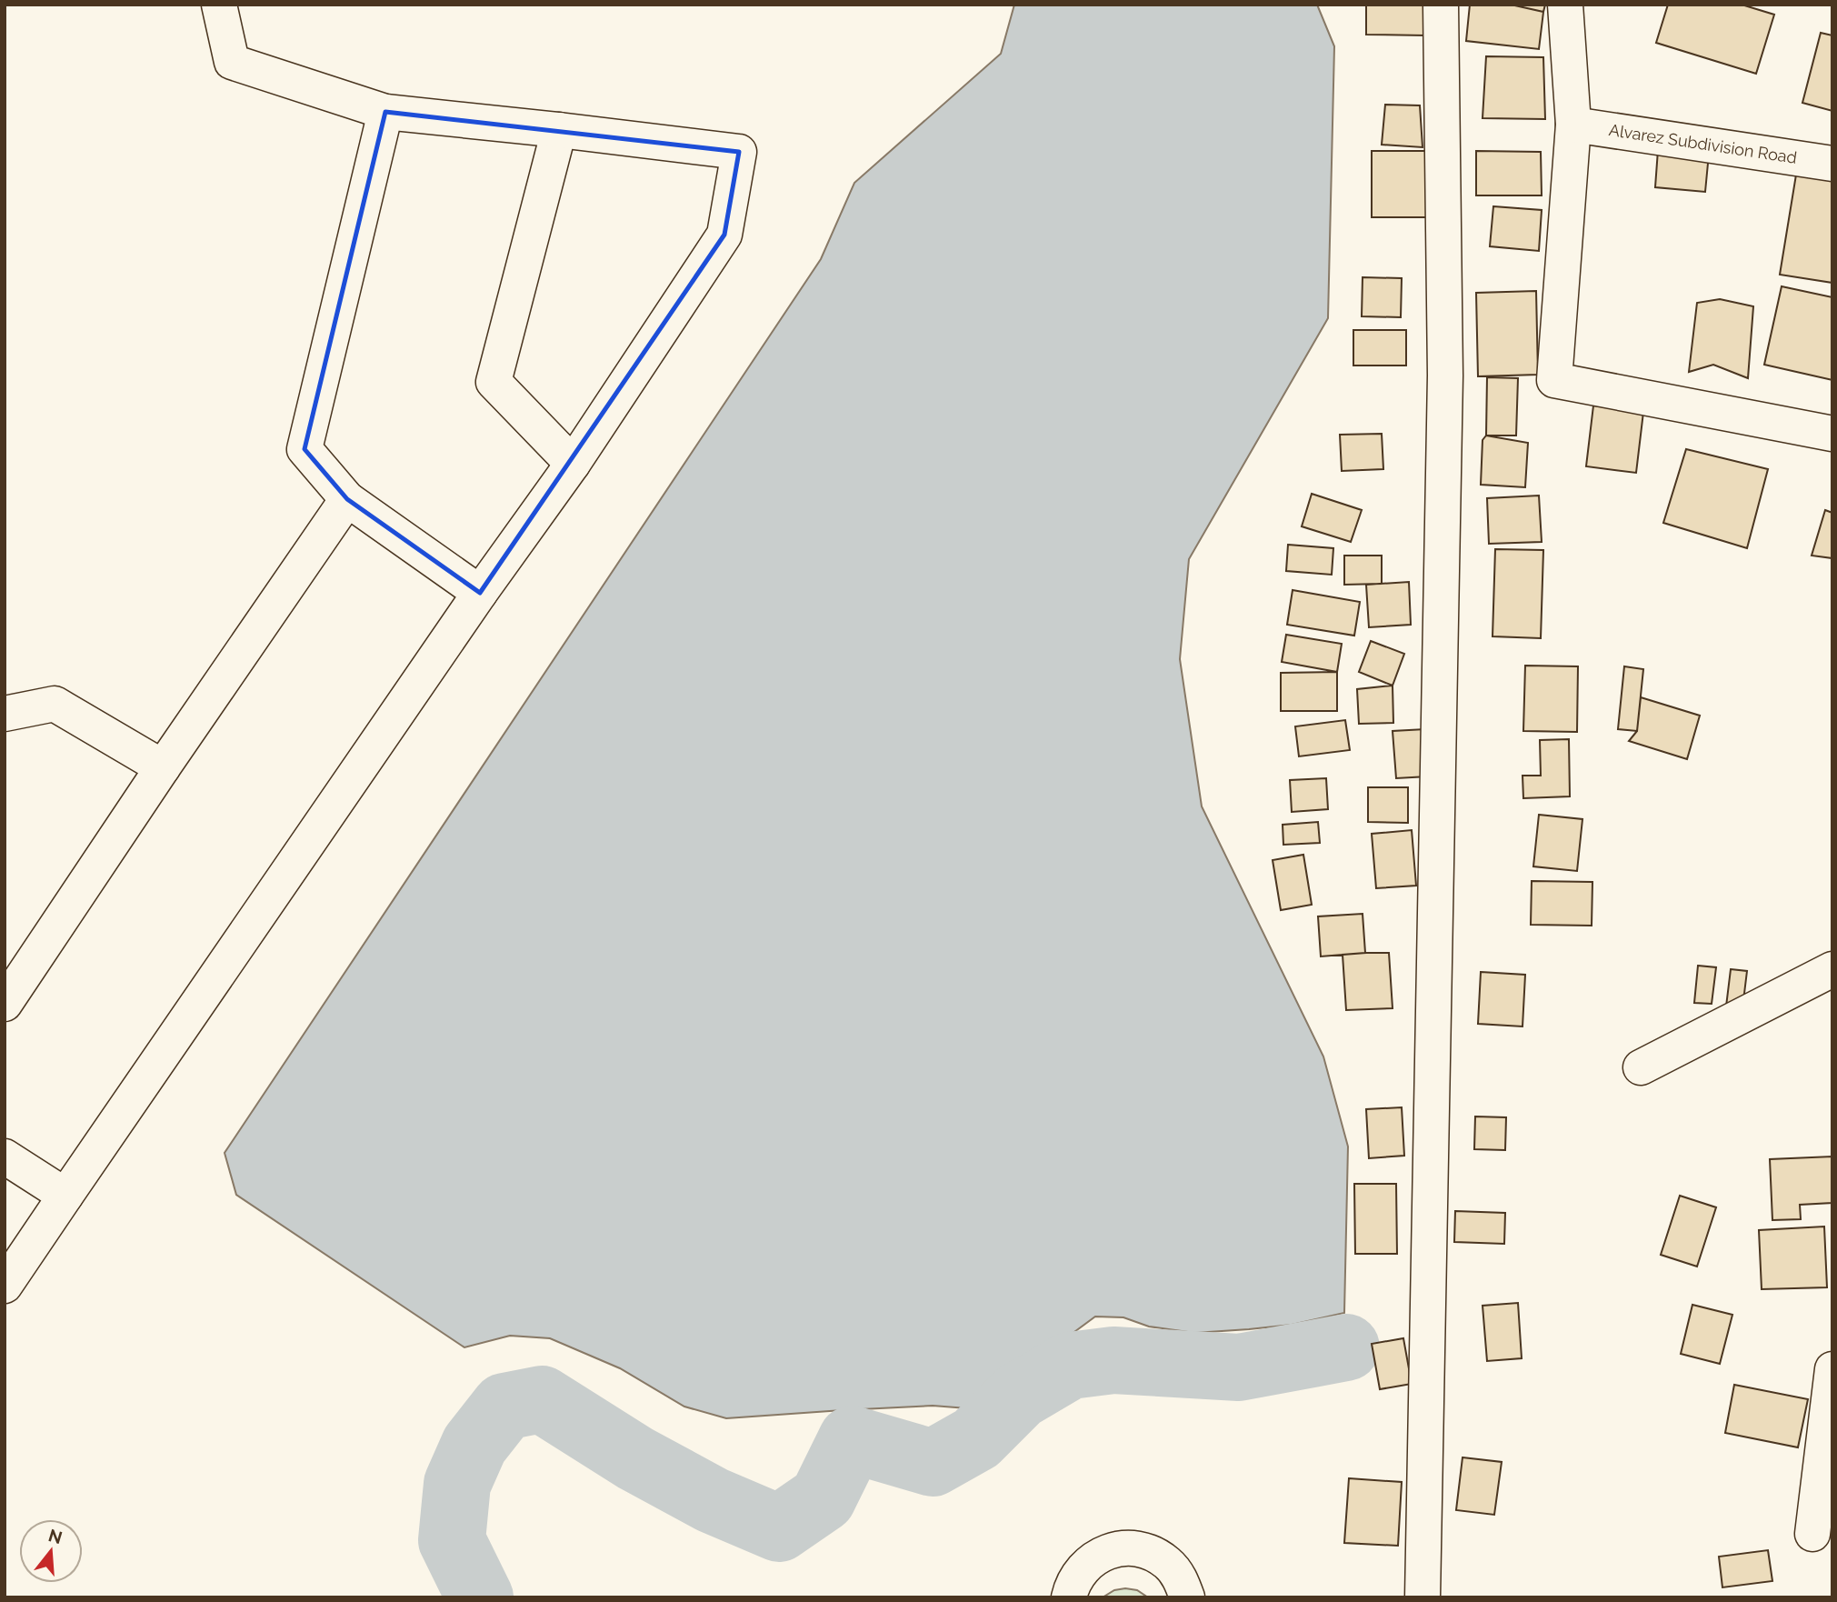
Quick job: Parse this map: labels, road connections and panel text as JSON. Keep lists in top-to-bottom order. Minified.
{"streets":{"street":["Alvarez Subdivision Road"]},"north":"top"}
